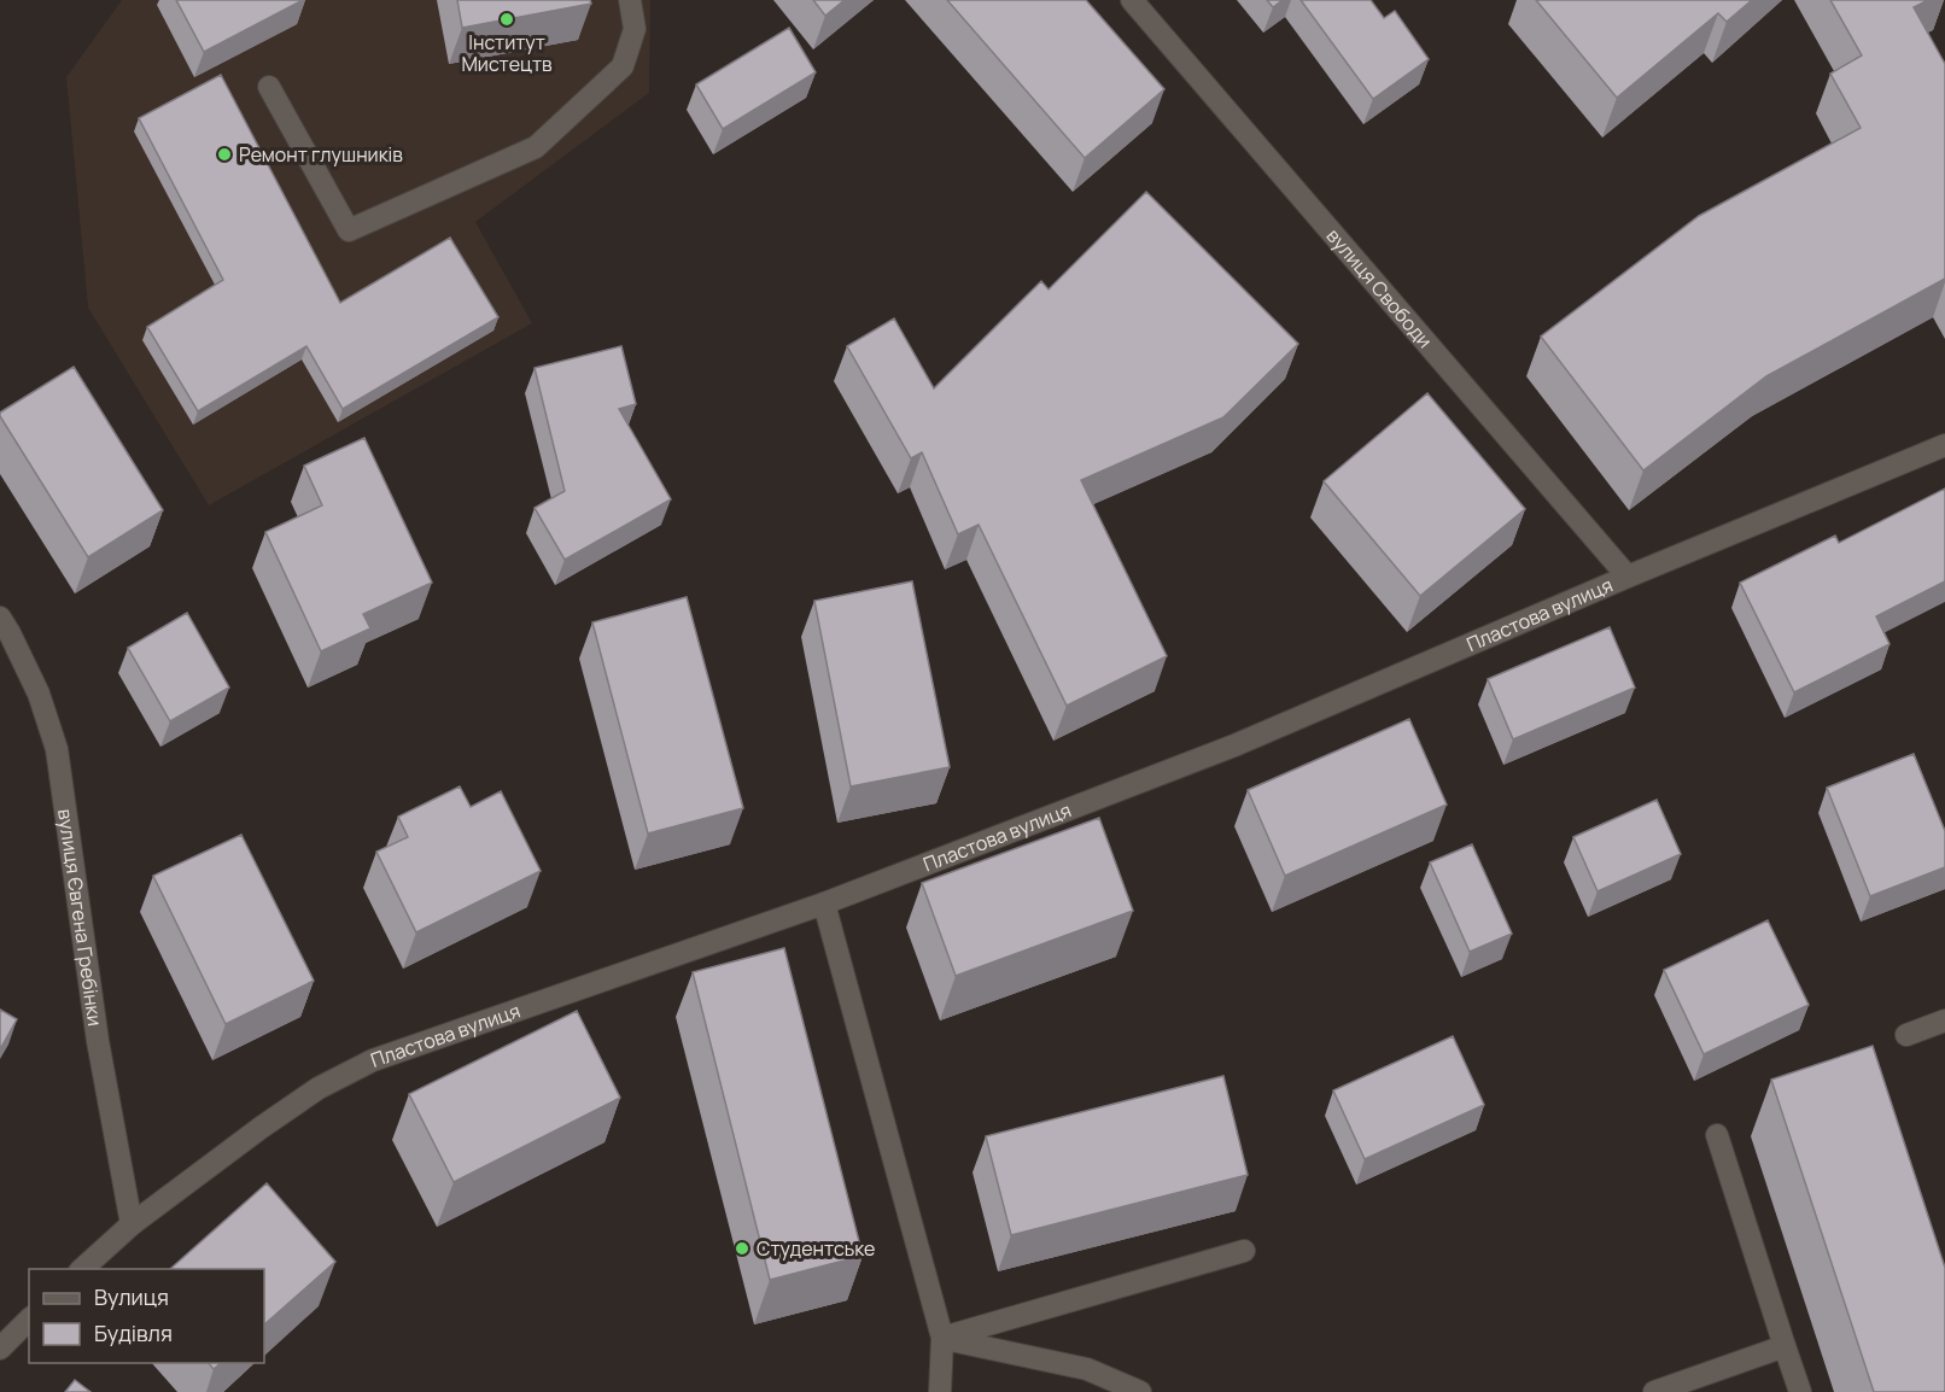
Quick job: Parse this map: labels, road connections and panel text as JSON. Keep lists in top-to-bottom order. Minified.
{"streets":{"street":["вулиця Свободи","Пластова вулиця","вулиця Євгена Гребінки"]},"crossings":[["вулиця Свободи","Пластова вулиця"],["Пластова вулиця","вулиця Євгена Гребінки"]],"places":["Інститут Мистецтв","Ремонт глушників","Студентське"],"legend":["Вулиця","Будівля"]}
